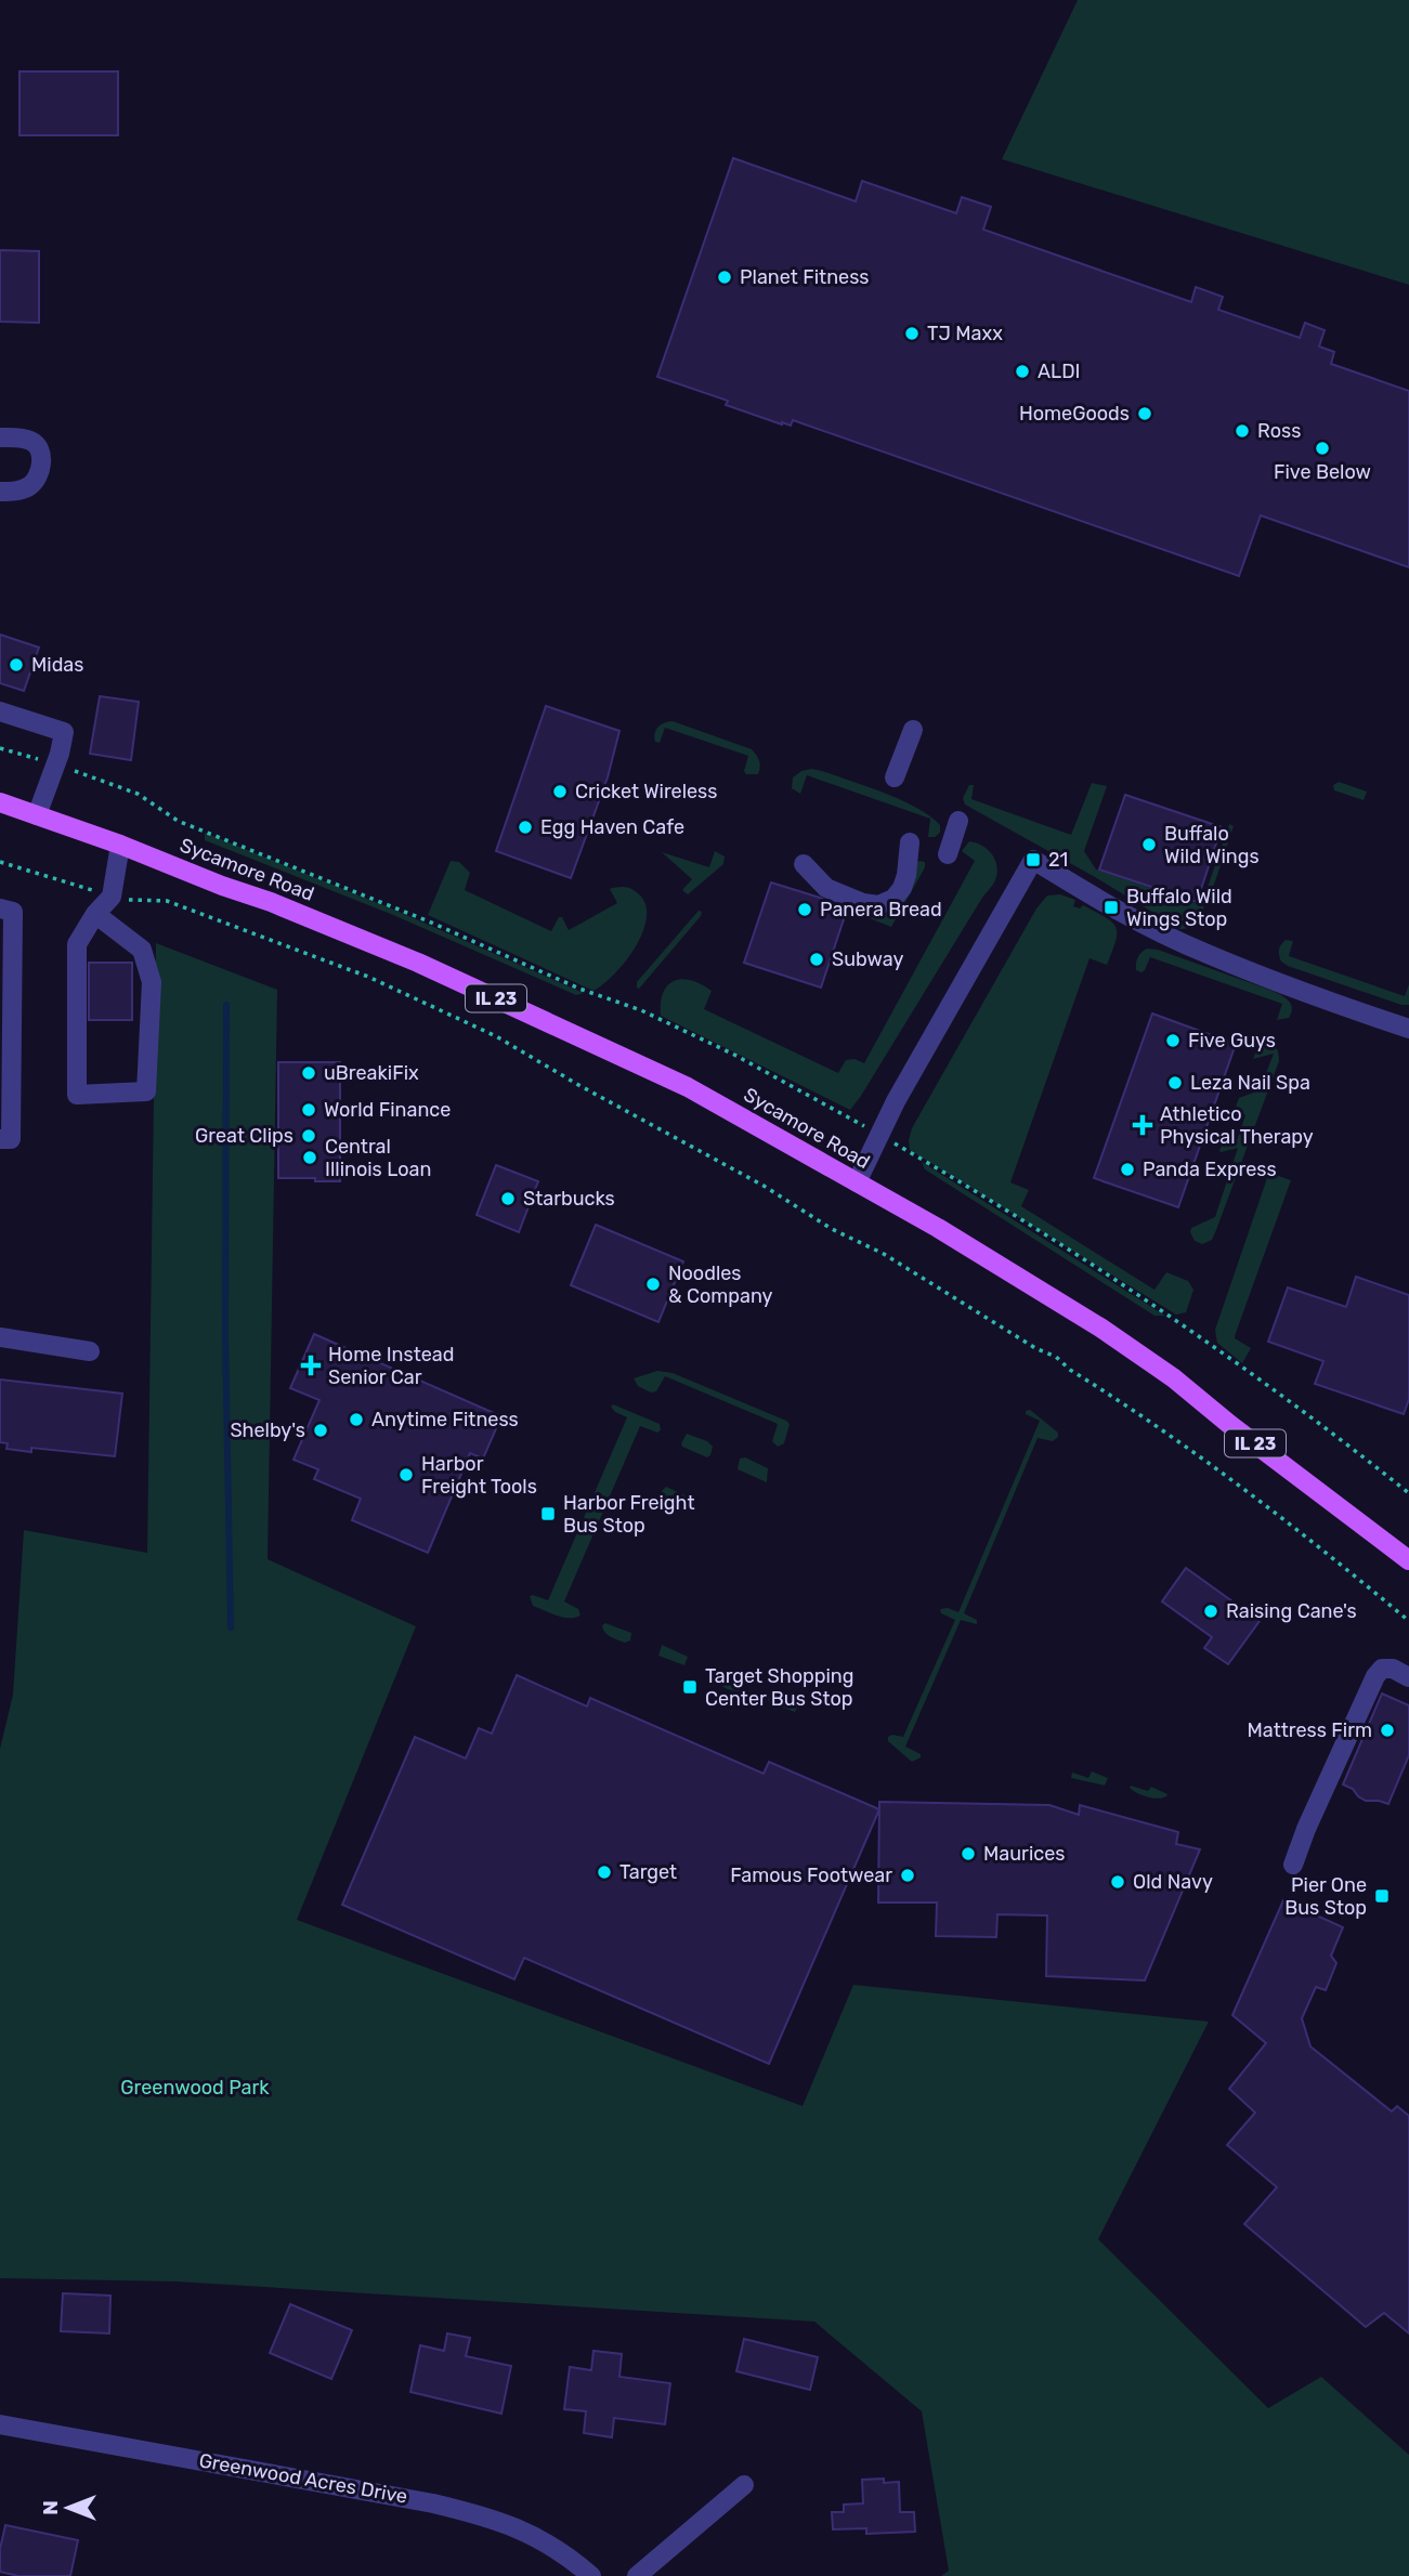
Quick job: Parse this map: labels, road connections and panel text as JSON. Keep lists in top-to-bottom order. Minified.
{"streets":{"main road":["Sycamore Road","IL 23"],"street":["Greenwood Acres Drive"]},"crossings":[["Sycamore Road","IL 23"]],"parks":["Greenwood Park"],"places":{"other":["Planet Fitness","TJ Maxx","ALDI","HomeGoods","Ross","Five Below","Midas","Cricket Wireless","Egg Haven Cafe","Buffalo Wild Wings","Panera Bread","Subway","Five Guys","uBreakiFix","Leza Nail Spa","World Finance","Great Clips","Central Illinois Loan","Panda Express","Starbucks","Noodles & Company","Anytime Fitness","Shelby's","Harbor Freight Tools","Raising Cane's","Mattress Firm","Maurices","Target","Famous Footwear","Old Navy"],"transit":["21","Buffalo Wild Wings Stop","Harbor Freight Bus Stop","Target Shopping Center Bus Stop","Pier One Bus Stop"],"health":["Athletico Physical Therapy","Home Instead Senior Car"]},"north":"left"}
